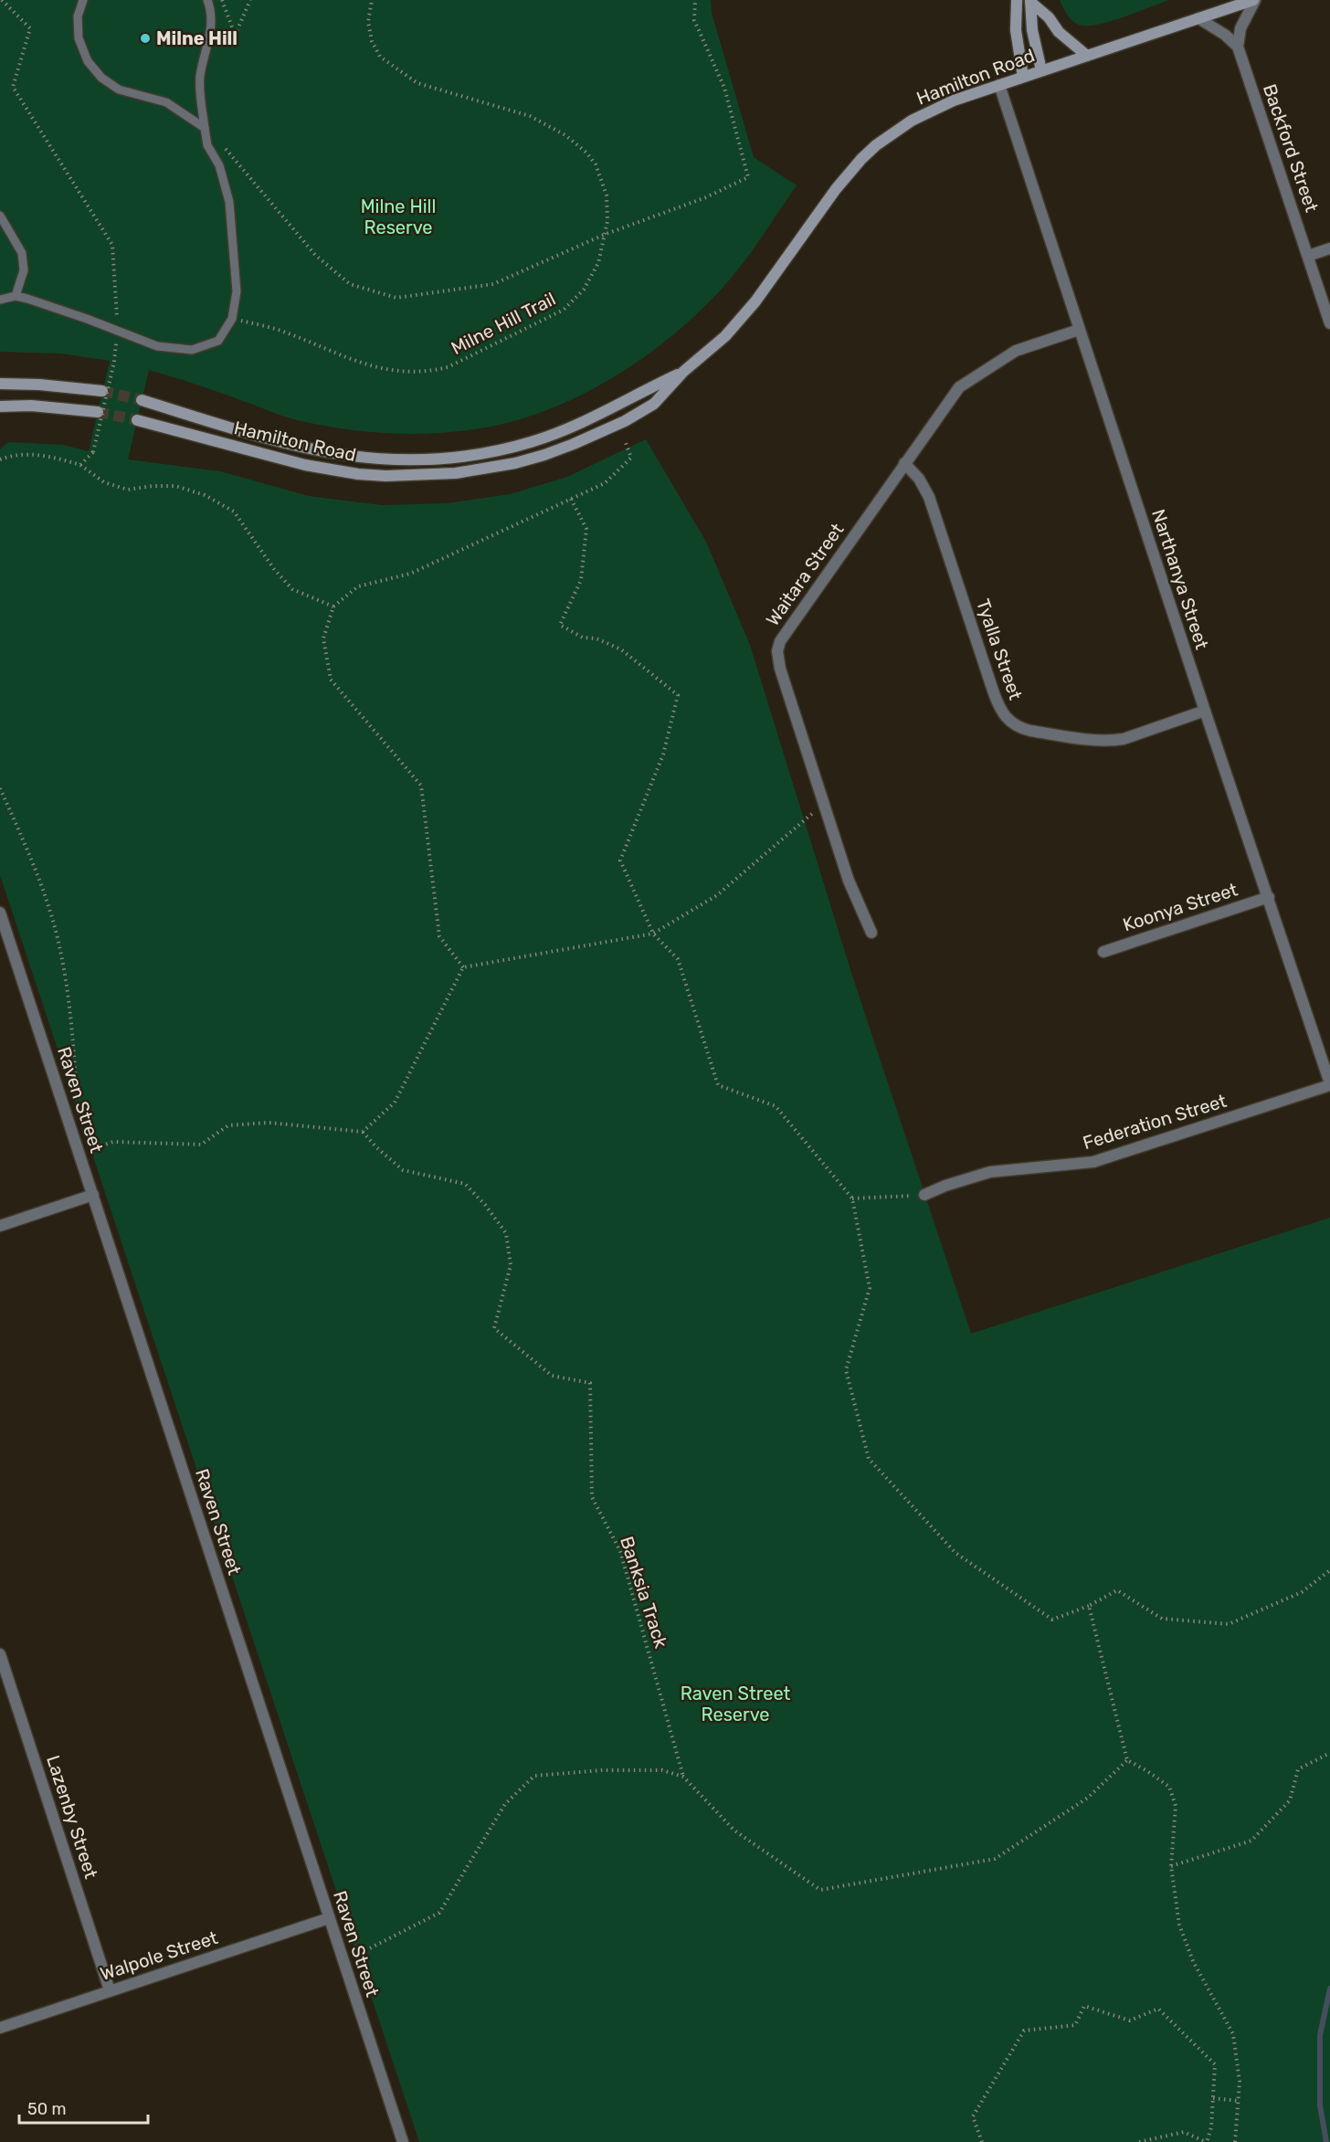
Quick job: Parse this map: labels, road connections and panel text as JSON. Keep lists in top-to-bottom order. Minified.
{"streets":{"main road":["Hamilton Road"],"street":["Backford Street","Waitara Street","Narthanya Street","Tyalla Street","Koonya Street","Raven Street","Federation Street","Lazenby Street","Walpole Street"],"path":["Milne Hill Trail","Banksia Track"]},"crossings":[["Hamilton Road","Narthanya Street"],["Waitara Street","Narthanya Street"],["Waitara Street","Tyalla Street"],["Narthanya Street","Tyalla Street"],["Narthanya Street","Koonya Street"],["Narthanya Street","Federation Street"],["Raven Street","Walpole Street"],["Lazenby Street","Walpole Street"]],"parks":["Milne Hill Reserve","Raven Street Reserve"],"places":["Milne Hill"],"scale_bar":"50 m"}
